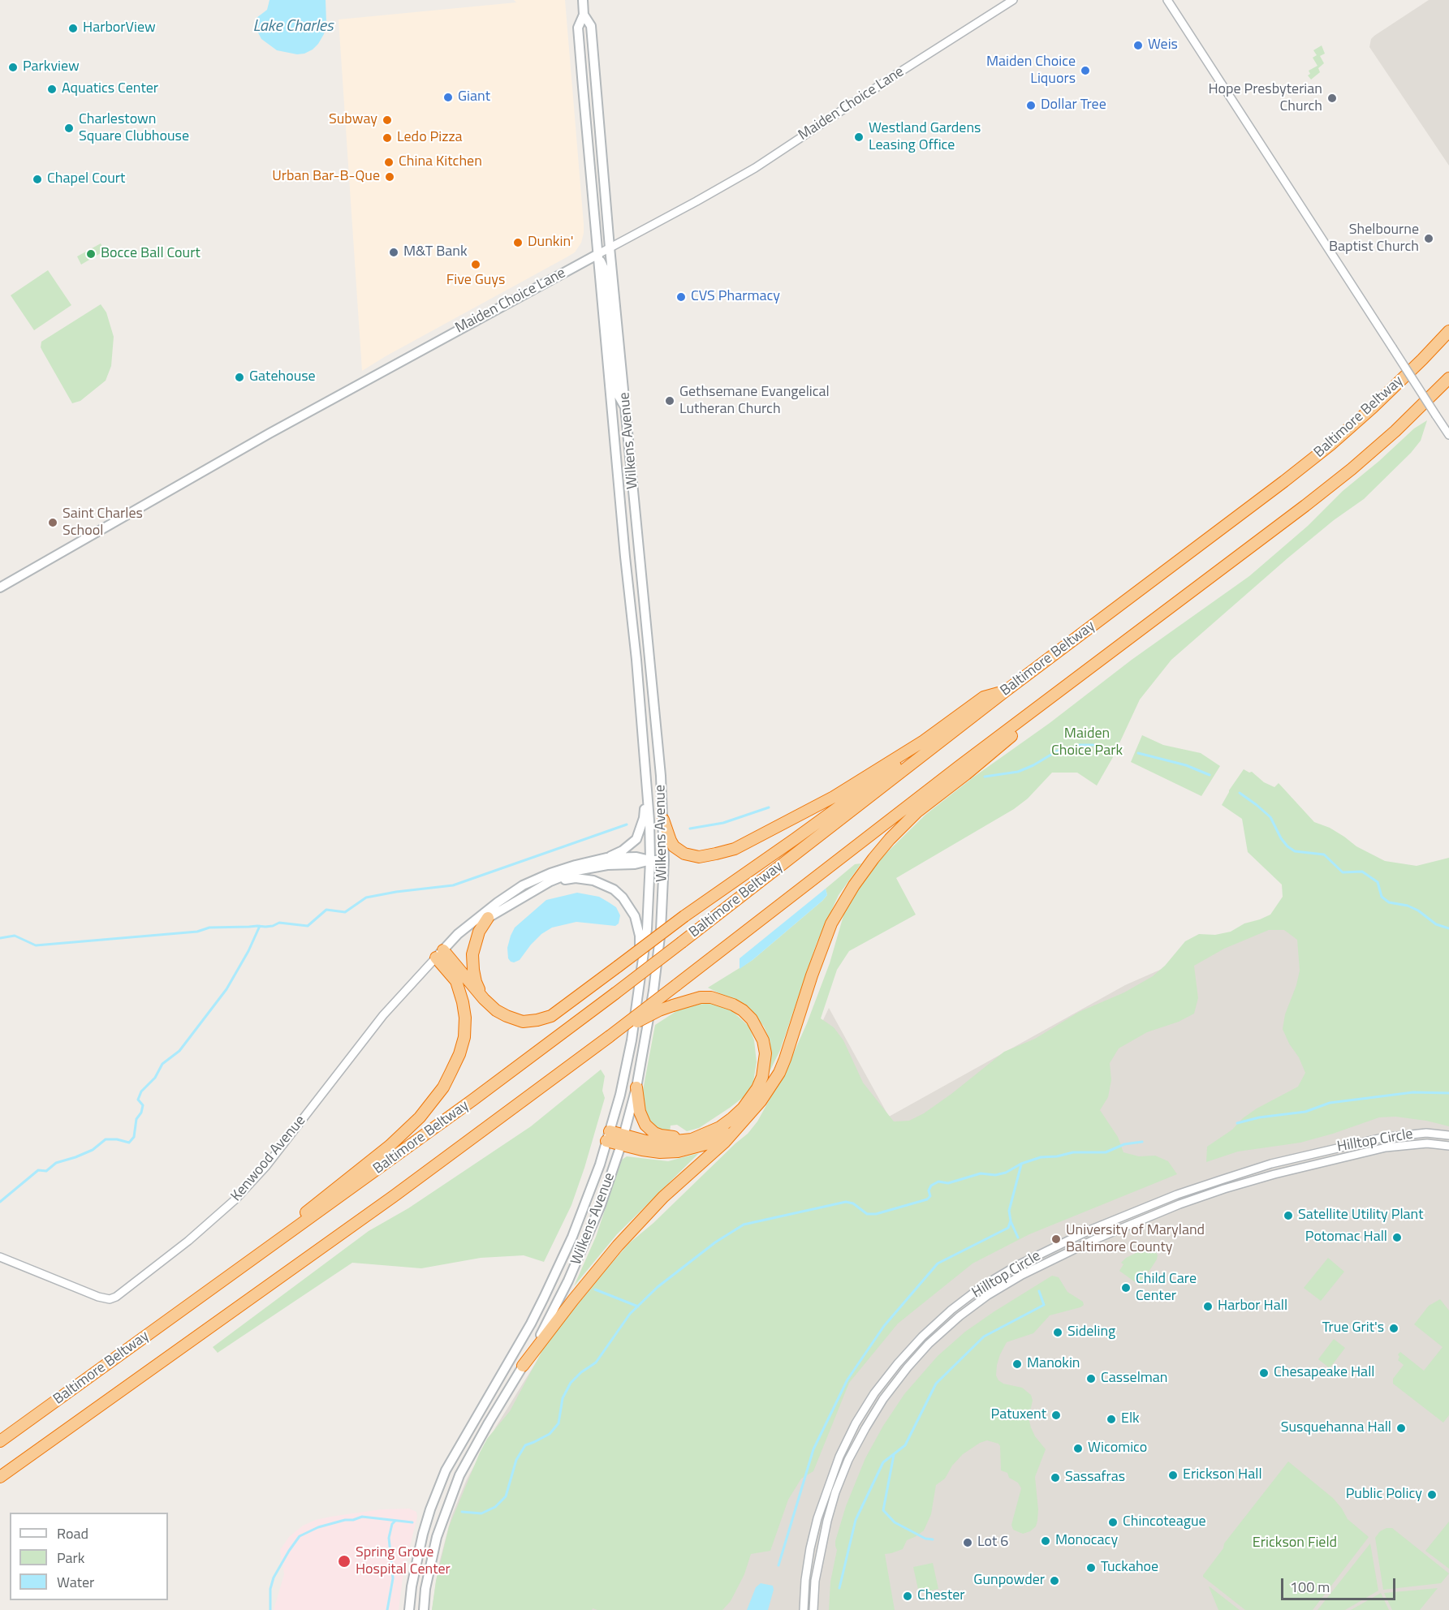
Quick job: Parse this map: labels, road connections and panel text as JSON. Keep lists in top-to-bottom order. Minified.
{"streets":{"highway":["Baltimore Beltway"],"main road":["Maiden Choice Lane","Wilkens Avenue","Kenwood Avenue"],"street":["Hilltop Circle"]},"crossings":[["Maiden Choice Lane","Wilkens Avenue"],["Wilkens Avenue","Kenwood Avenue"]],"water":["Lake Charles"],"parks":["Maiden Choice Park","Erickson Field"],"places":["HarborView","Weis","Parkview","Maiden Choice Liquors","Aquatics Center","Giant","Hope Presbyterian Church","Dollar Tree","Subway","Charlestown Square Clubhouse","Westland Gardens Leasing Office","Ledo Pizza","China Kitchen","Urban Bar-B-Que","Chapel Court","Shelbourne Baptist Church","Dunkin'","M&T Bank","Bocce Ball Court","Five Guys","CVS Pharmacy","Gatehouse","Gethsemane Evangelical Lutheran Church","Saint Charles School","Satellite Utility Plant","Potomac Hall","University of Maryland Baltimore County","Child Care Center","Harbor Hall","True Grit's","Sideling","Manokin","Chesapeake Hall","Casselman","Patuxent","Elk","Susquehanna Hall","Wicomico","Erickson Hall","Sassafras","Public Policy","Chincoteague","Monocacy","Lot 6","Spring Grove Hospital Center","Tuckahoe","Gunpowder","Chester"],"legend":["Road","Park","Water"],"scale_bar":"100 m"}
